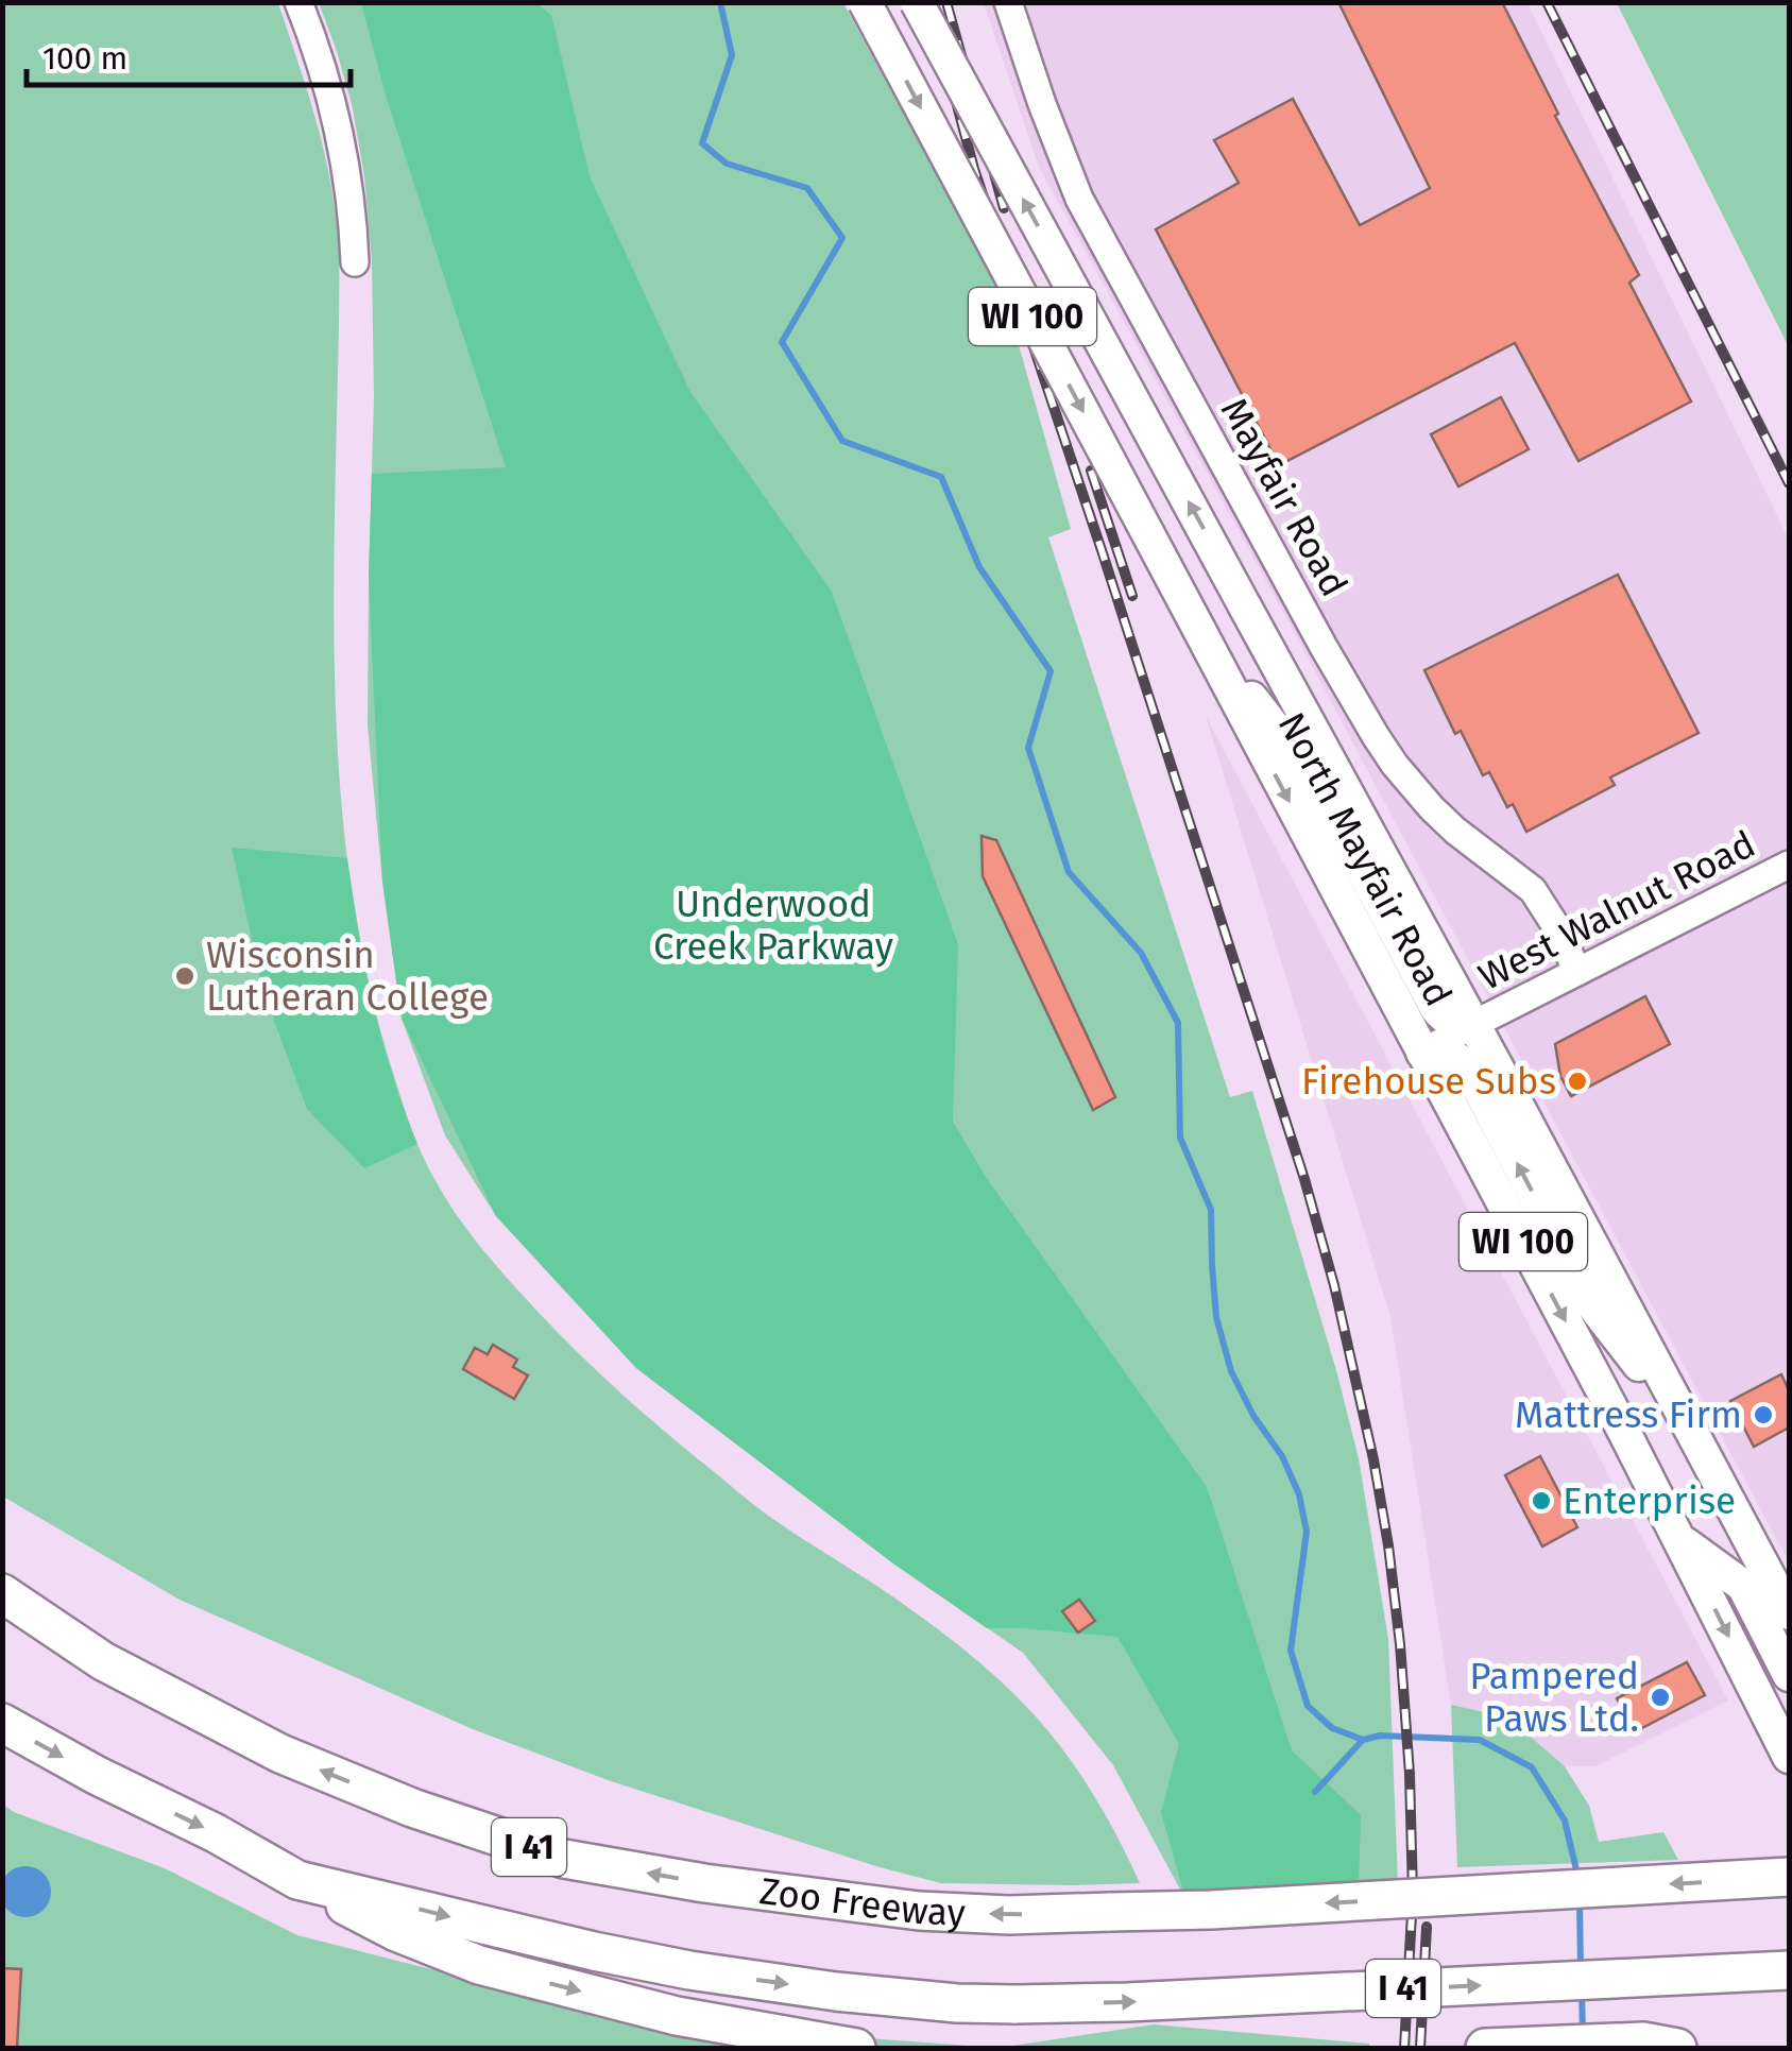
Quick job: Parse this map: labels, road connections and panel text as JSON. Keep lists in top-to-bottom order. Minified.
{"streets":{"highway":["I 41","Zoo Freeway"],"main road":["WI 100","North Mayfair Road"],"street":["Mayfair Road","West Walnut Road"]},"crossings":[["Mayfair Road","West Walnut Road"],["North Mayfair Road","West Walnut Road"]],"parks":["Underwood Creek Parkway"],"places":["Wisconsin Lutheran College","Firehouse Subs","Mattress Firm","Enterprise","Pampered Paws Ltd."],"scale_bar":"100 m"}
